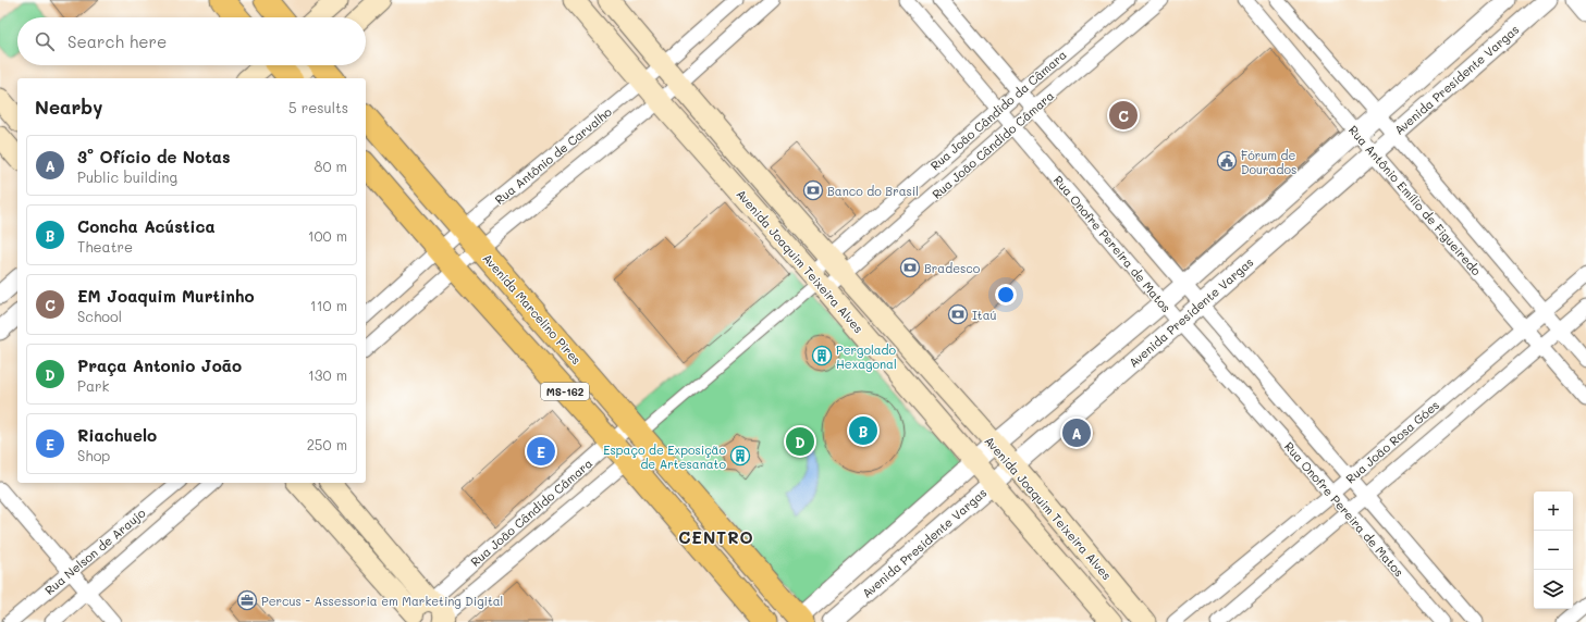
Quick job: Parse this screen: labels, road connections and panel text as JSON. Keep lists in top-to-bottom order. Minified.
{"streets":{"main road":["Avenida Joaquim Teixeira Alves","Avenida Marcelino Pires","MS-162"],"street":["Avenida Presidente Vargas","Rua João Cândido da Câmara","Rua João Cândido Câmara","Rua Antônio de Carvalho","Rua Antônio Emílio de Figueiredo","Rua Onofre Pereira de Matos","Rua João Rosa Góes","Rua Nelson de Araujo"]},"crossings":[["Avenida Presidente Vargas","Rua Antônio Emílio de Figueiredo"],["Avenida Presidente Vargas","Rua Onofre Pereira de Matos"],["Avenida Presidente Vargas","Avenida Joaquim Teixeira Alves"],["Rua João Cândido da Câmara","Rua João Cândido Câmara"],["Rua João Cândido da Câmara","Rua Onofre Pereira de Matos"],["Rua João Cândido da Câmara","Avenida Joaquim Teixeira Alves"],["Rua João Cândido Câmara","Rua Onofre Pereira de Matos"],["Rua João Cândido Câmara","Avenida Joaquim Teixeira Alves"],["Rua João Cândido Câmara","Avenida Marcelino Pires"],["Rua João Cândido Câmara","MS-162"],["Rua Antônio de Carvalho","Avenida Joaquim Teixeira Alves"],["Rua Antônio de Carvalho","Avenida Marcelino Pires"],["Rua Antônio de Carvalho","MS-162"],["Rua Antônio Emílio de Figueiredo","Rua João Rosa Góes"],["Rua Onofre Pereira de Matos","Rua João Rosa Góes"]],"districts":["CENTRO"],"places":{"public building":["Fórum de Dourados"],"bank":["Banco do Brasil","Bradesco","Itaú"],"building":["Pergolado Hexagonal","Espaço de Exposição de Artesanato"],"office":["Percus - Assessoria em Marketing Digital"]},"page":{"search":"Search here","heading":["Nearby","5 results"],"pins":["C","B","A","D","E"],"list":[{"mark":"A","name":"3° Ofício de Notas","note":"Public building","value":"80 m"},{"mark":"B","name":"Concha Acústica","note":"Theatre","value":"100 m"},{"mark":"C","name":"EM Joaquim Murtinho","note":"School","value":"110 m"},{"mark":"D","name":"Praça Antonio João","note":"Park","value":"130 m"},{"mark":"E","name":"Riachuelo","note":"Shop","value":"250 m"}],"map_buttons":["+","−"]}}
